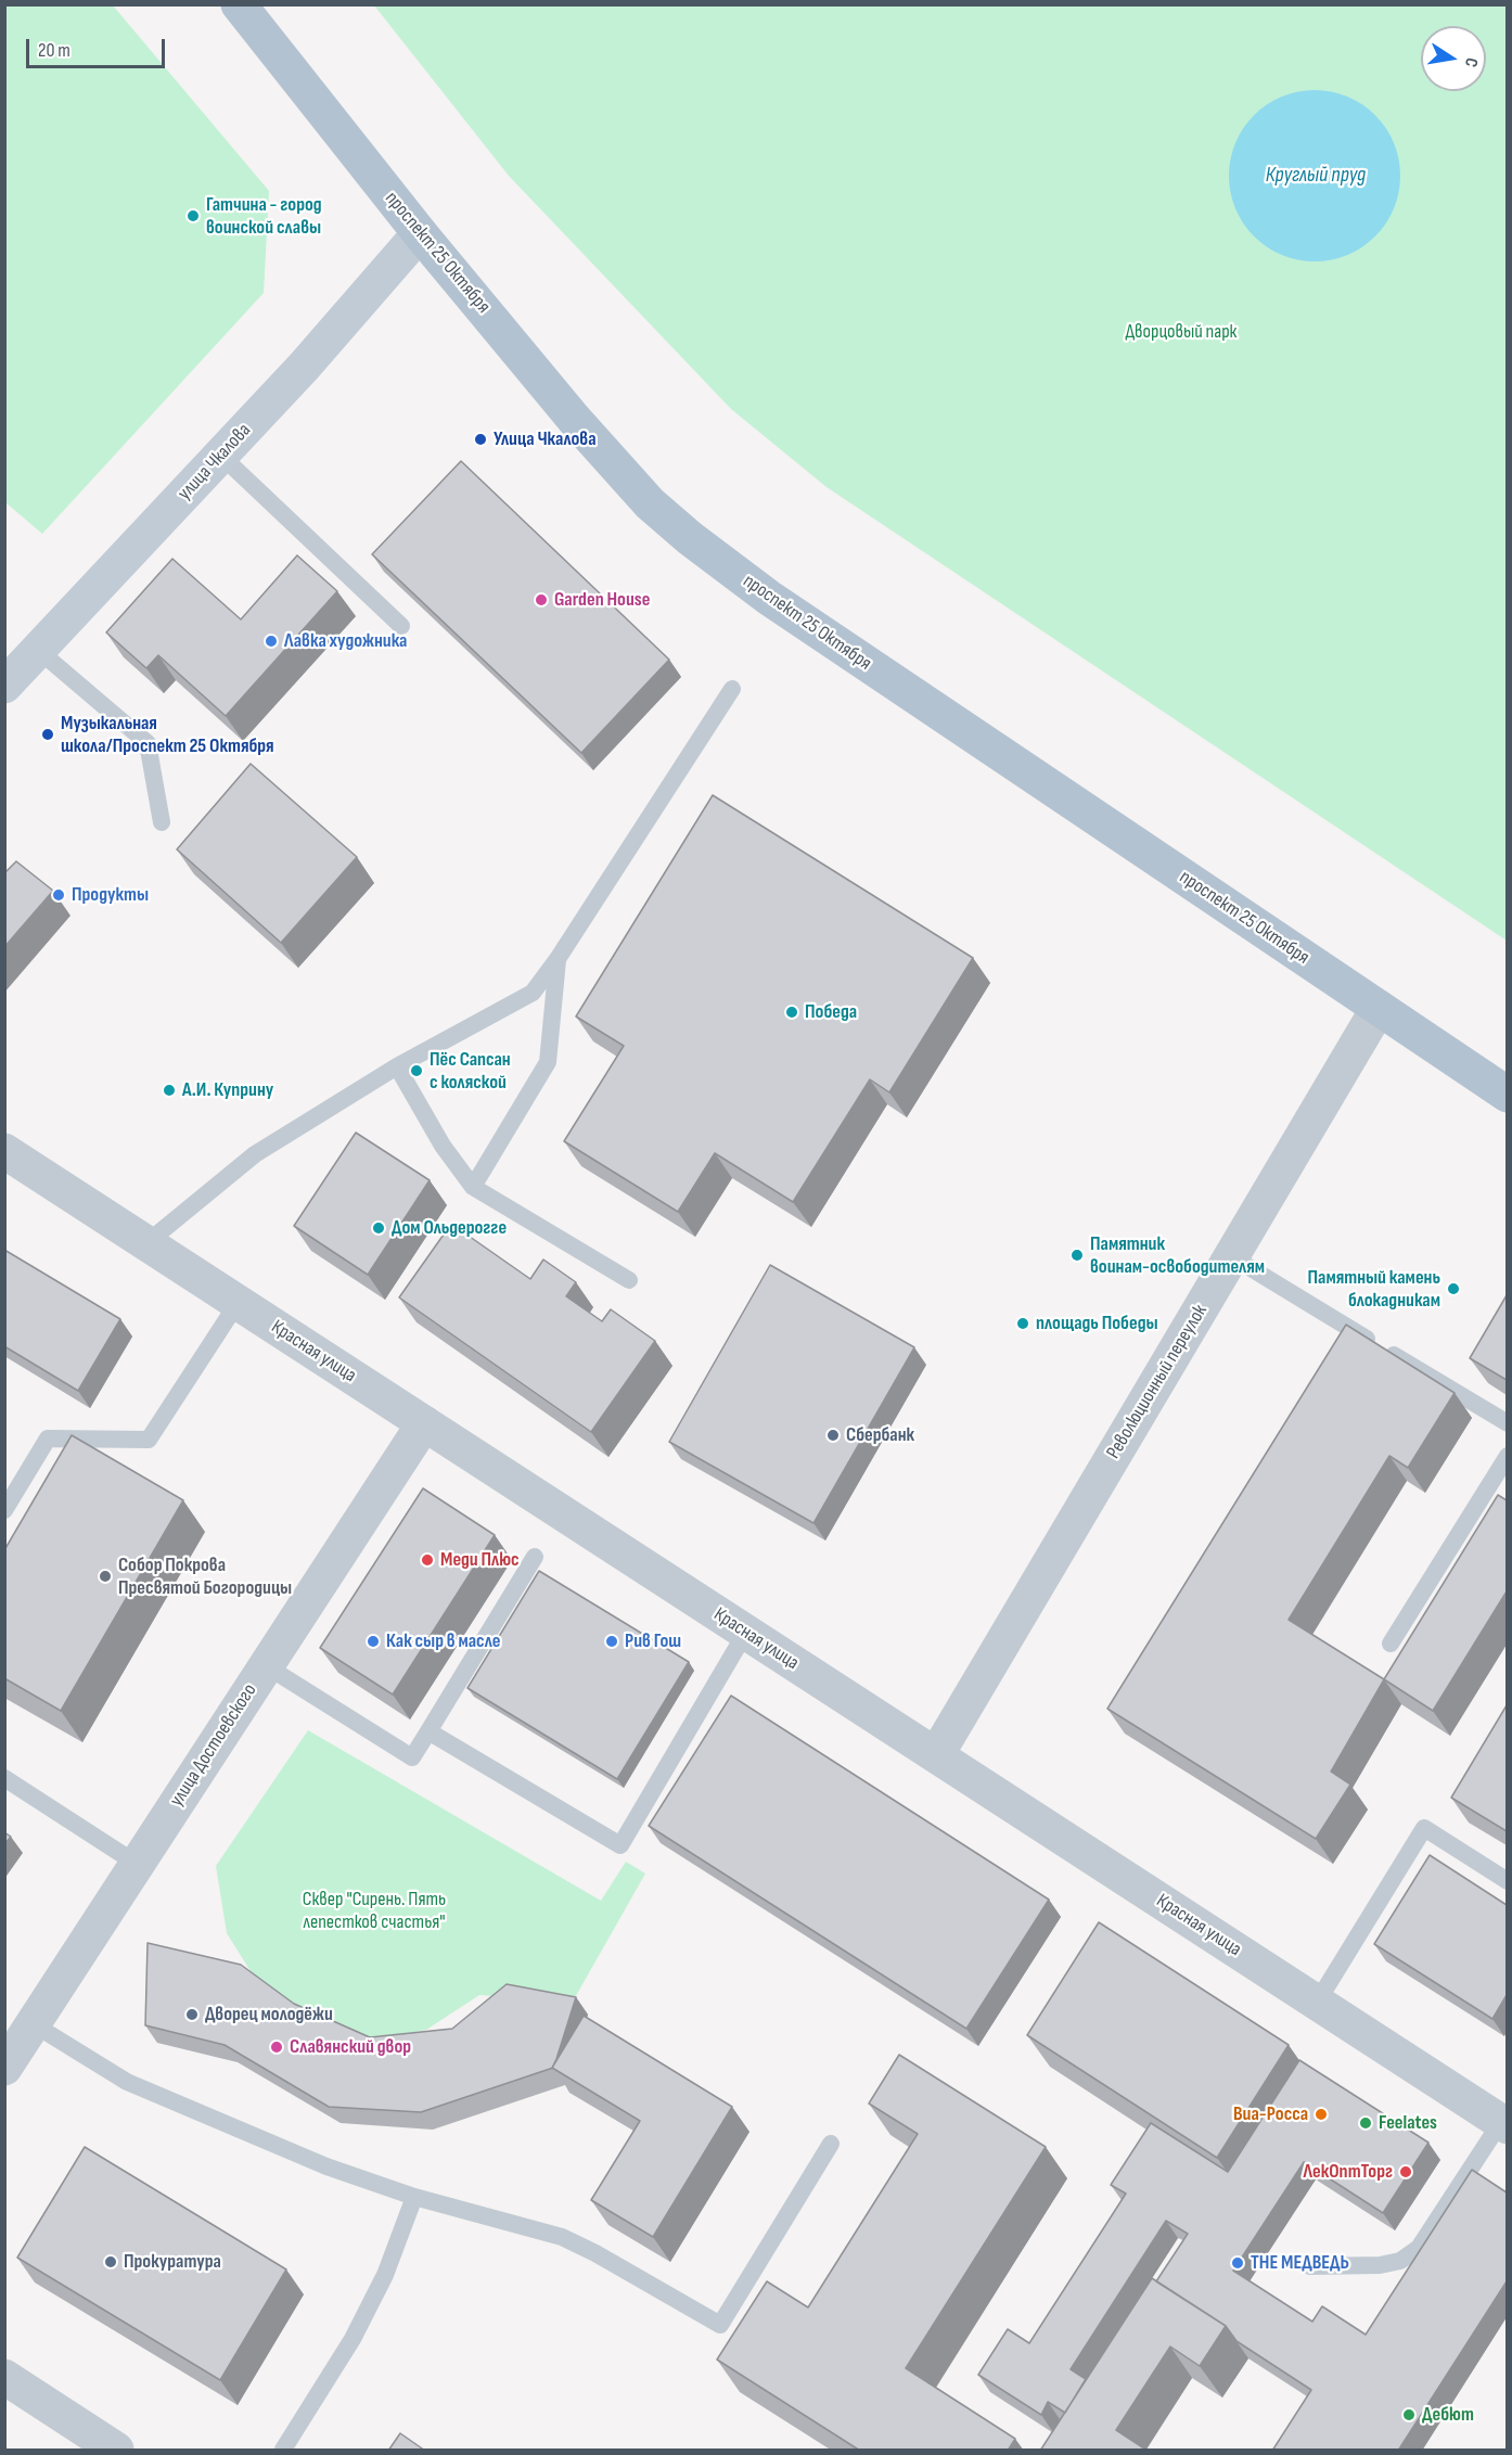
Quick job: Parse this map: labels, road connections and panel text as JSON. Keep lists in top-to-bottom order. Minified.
{"streets":{"main road":["проспект 25 Октября","улица Чкалова"],"street":["Красная улица","Революционный переулок","улица Достоевского"]},"crossings":[["проспект 25 Октября","улица Чкалова"],["проспект 25 Октября","Революционный переулок"],["Красная улица","Революционный переулок"],["Красная улица","улица Достоевского"]],"water":["Круглый пруд"],"parks":["Дворцовый парк","Сквер \"Сирень. Пять лепестков счастья\""],"places":["Гатчина - город воинской славы","Улица Чкалова","Garden House","Лавка художника","Музыкальная школа/Проспект 25 Октября","Продукты","Победа","Пёс Сапсан с коляской","А.И. Куприну","Дом Ольдерогге","Памятник воинам-освободителям","Памятный камень блокадникам","площадь Победы","Сбербанк","Меди Плюс","Собор Покрова Пресвятой Богородицы","Как сыр в масле","Рив Гош","Дворец молодёжи","Славянский двор","Виа-Росса","Feelates","ЛекОптТорг","Прокуратура","THE МЕДВЕДЬ","Дебют"],"scale_bar":"20 m","north":"right"}
